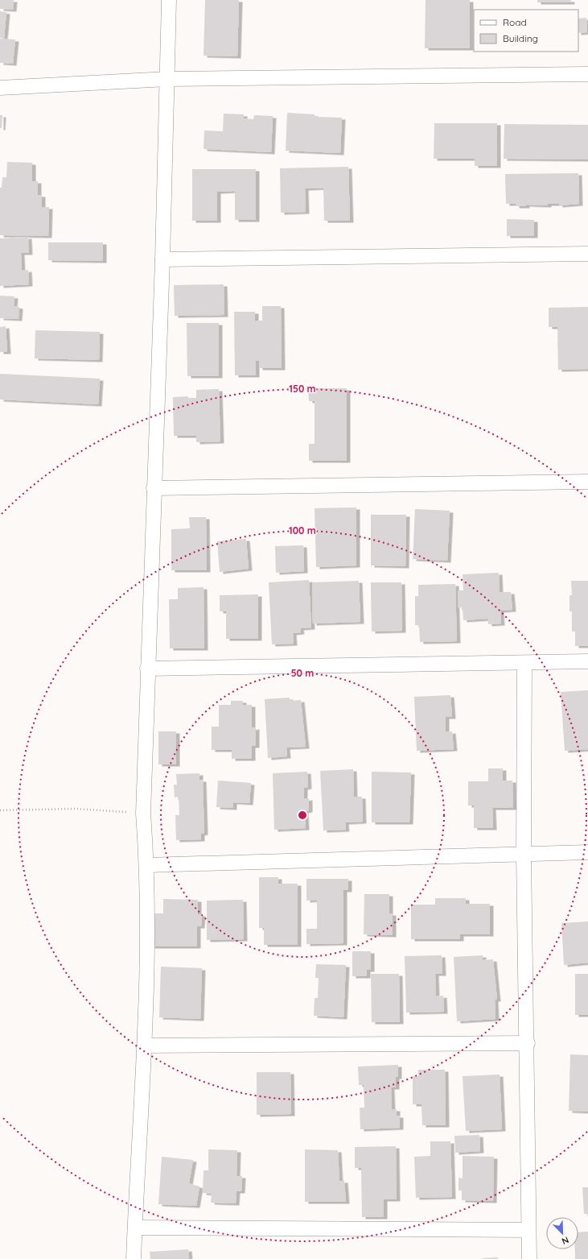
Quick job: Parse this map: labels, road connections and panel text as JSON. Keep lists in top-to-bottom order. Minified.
{"legend":["Road","Building"],"north":"bottom right","rings":["150 m","100 m","50 m"]}
